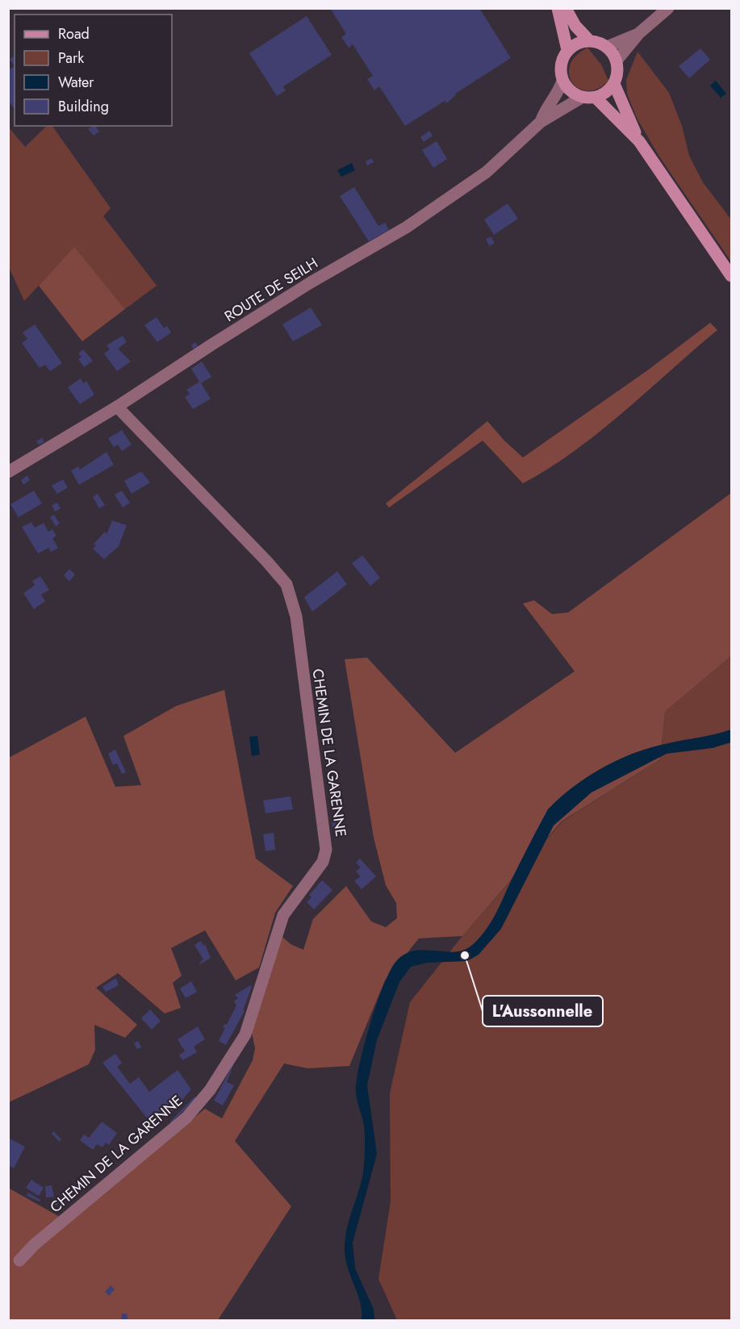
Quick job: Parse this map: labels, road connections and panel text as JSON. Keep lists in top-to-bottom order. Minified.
{"streets":{"street":["ROUTE DE SEILH","CHEMIN DE LA GARENNE"]},"crossings":[["ROUTE DE SEILH","CHEMIN DE LA GARENNE"]],"places":["L'Aussonnelle"],"legend":["Road","Park","Water","Building"]}
